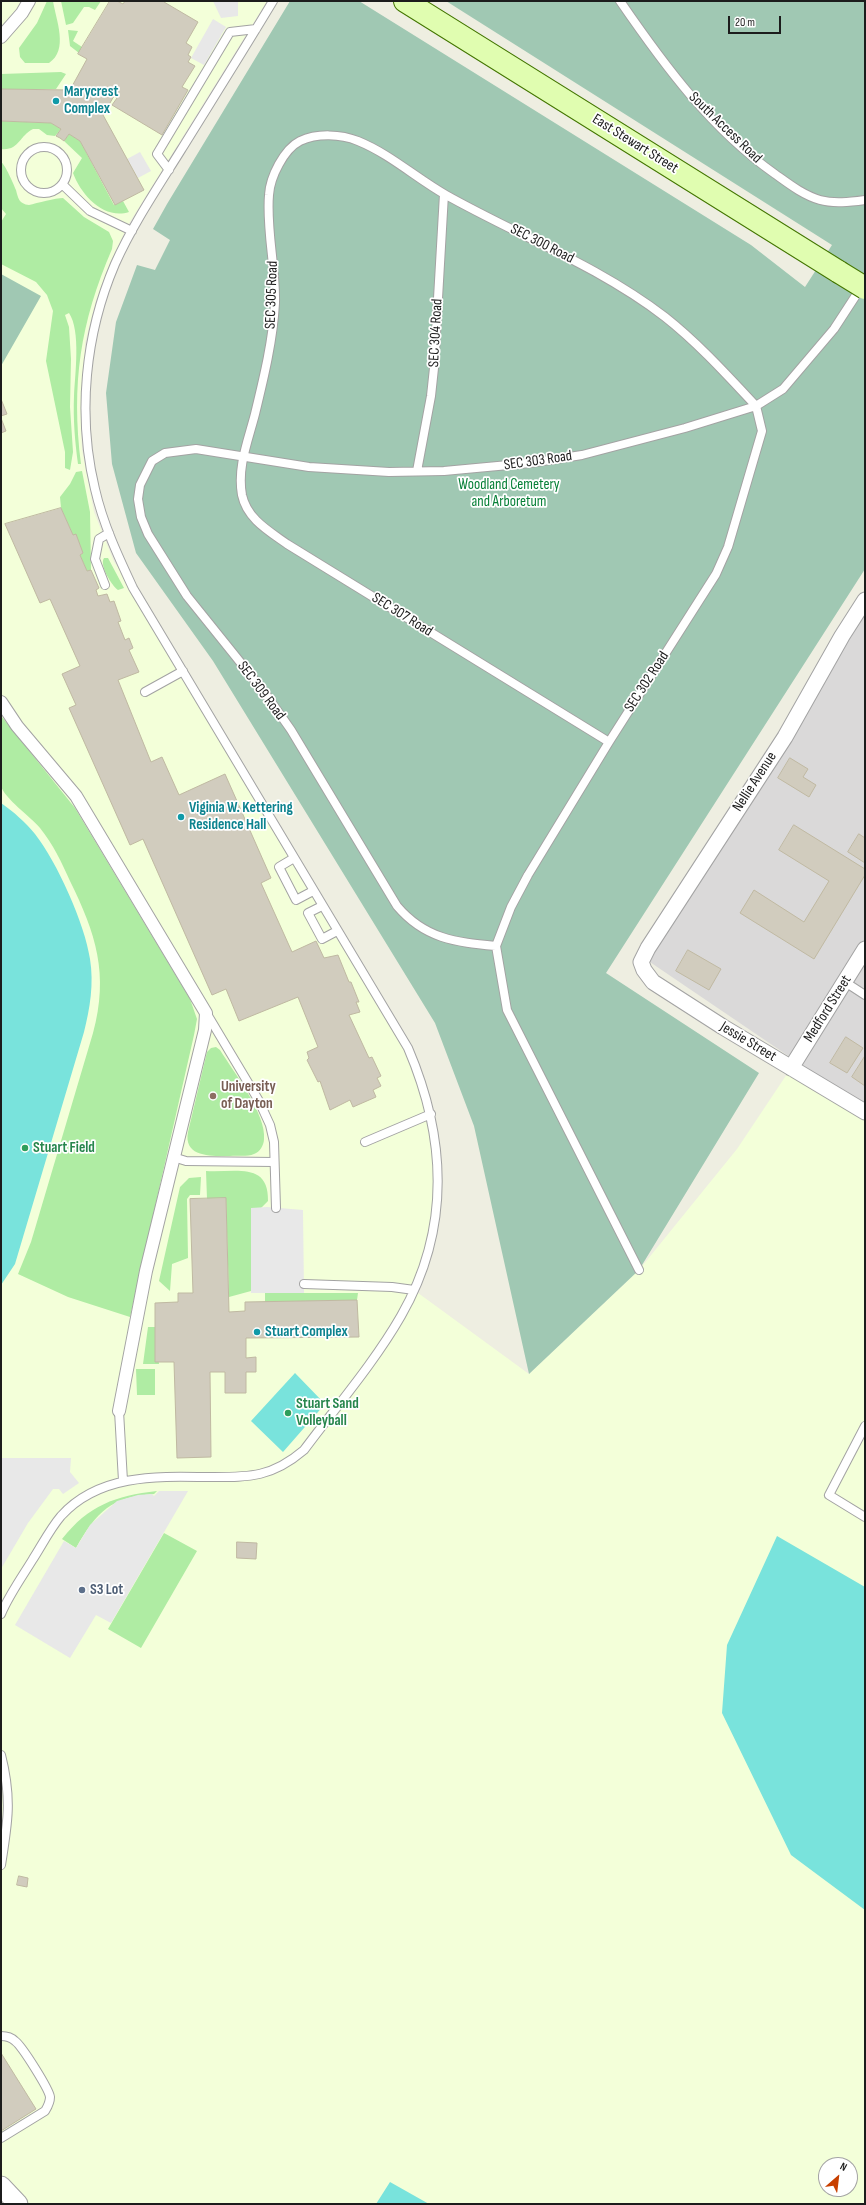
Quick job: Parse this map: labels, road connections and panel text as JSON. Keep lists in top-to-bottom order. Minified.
{"streets":{"main road":["East Stewart Street"],"street":["Nellie Avenue","Medford Street","Jessie Street"],"lane":["South Access Road","SEC 300 Road","SEC 305 Road","SEC 304 Road","SEC 303 Road","SEC 307 Road","SEC 302 Road","SEC 309 Road"]},"crossings":[["SEC 300 Road","SEC 305 Road"],["SEC 300 Road","SEC 304 Road"],["SEC 300 Road","SEC 303 Road"],["SEC 300 Road","SEC 302 Road"],["SEC 305 Road","SEC 303 Road"],["SEC 305 Road","SEC 307 Road"],["SEC 305 Road","SEC 309 Road"],["SEC 304 Road","SEC 303 Road"],["SEC 303 Road","SEC 307 Road"],["SEC 303 Road","SEC 302 Road"],["SEC 303 Road","SEC 309 Road"],["SEC 307 Road","SEC 302 Road"],["SEC 307 Road","SEC 309 Road"],["SEC 302 Road","SEC 309 Road"],["Nellie Avenue","Jessie Street"],["Medford Street","Jessie Street"]],"parks":["Woodland Cemetery and Arboretum"],"places":["Marycrest Complex","Viginia W. Kettering Residence Hall","University of Dayton","Stuart Field","Stuart Complex","Stuart Sand Volleyball","S3 Lot"],"scale_bar":"20 m","north":"top right"}
